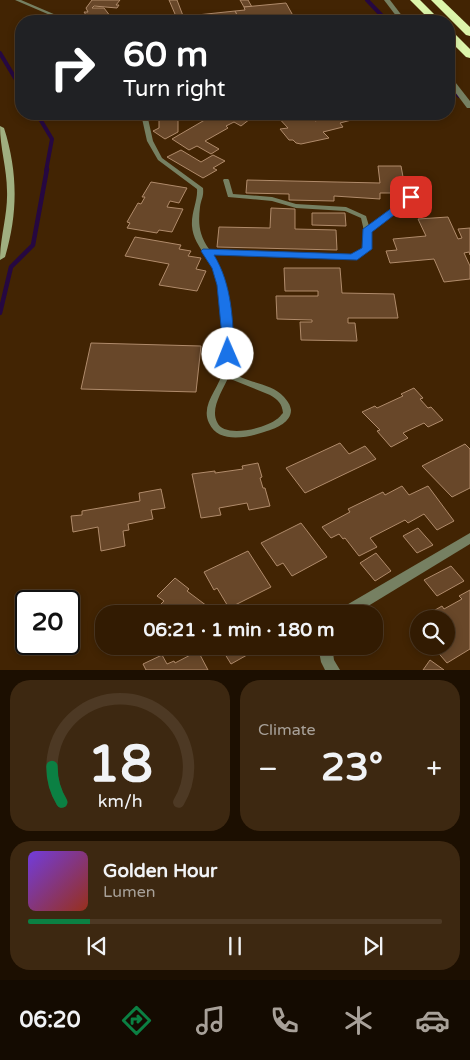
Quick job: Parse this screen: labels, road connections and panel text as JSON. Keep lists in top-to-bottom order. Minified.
{"page":{"turn":["60 m","Turn right"],"limit":"20","trip":"06:21 · 1 min · 180 m","tile":"Climate","heat":["−","23°","+"],"song":["Golden Hour","Lumen"],"tabs":"06:20","gauge":["18","km/h"]}}
